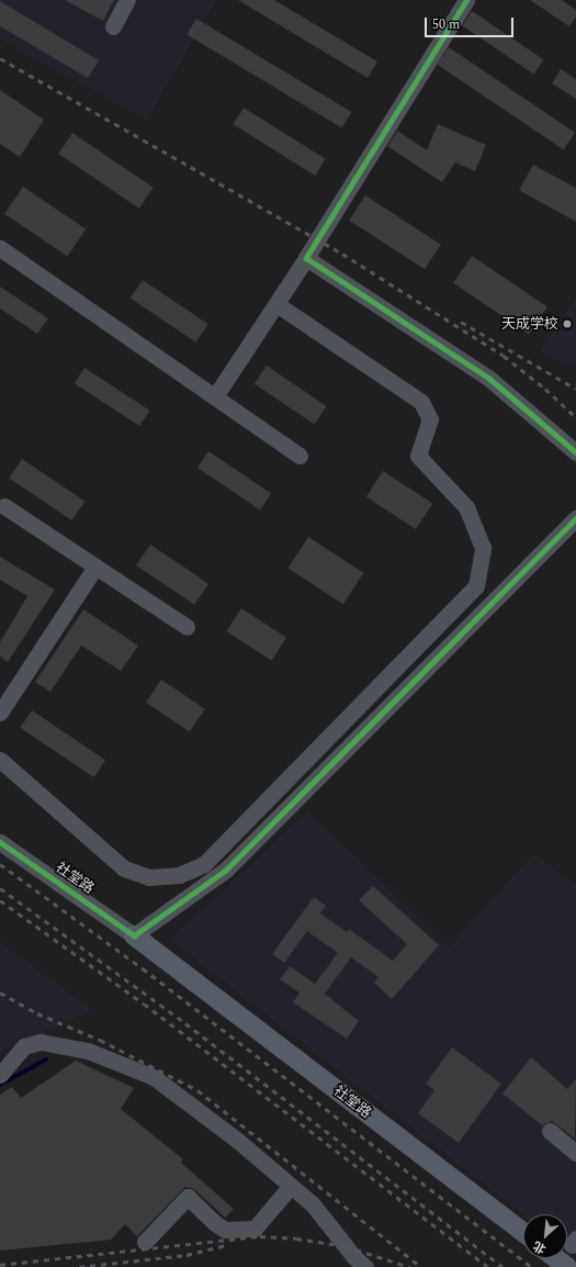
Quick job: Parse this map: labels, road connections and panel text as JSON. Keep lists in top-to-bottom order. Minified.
{"streets":{"main road":["社堂路"]},"places":["天成学校"],"scale_bar":"50 m","north":"bottom left"}
